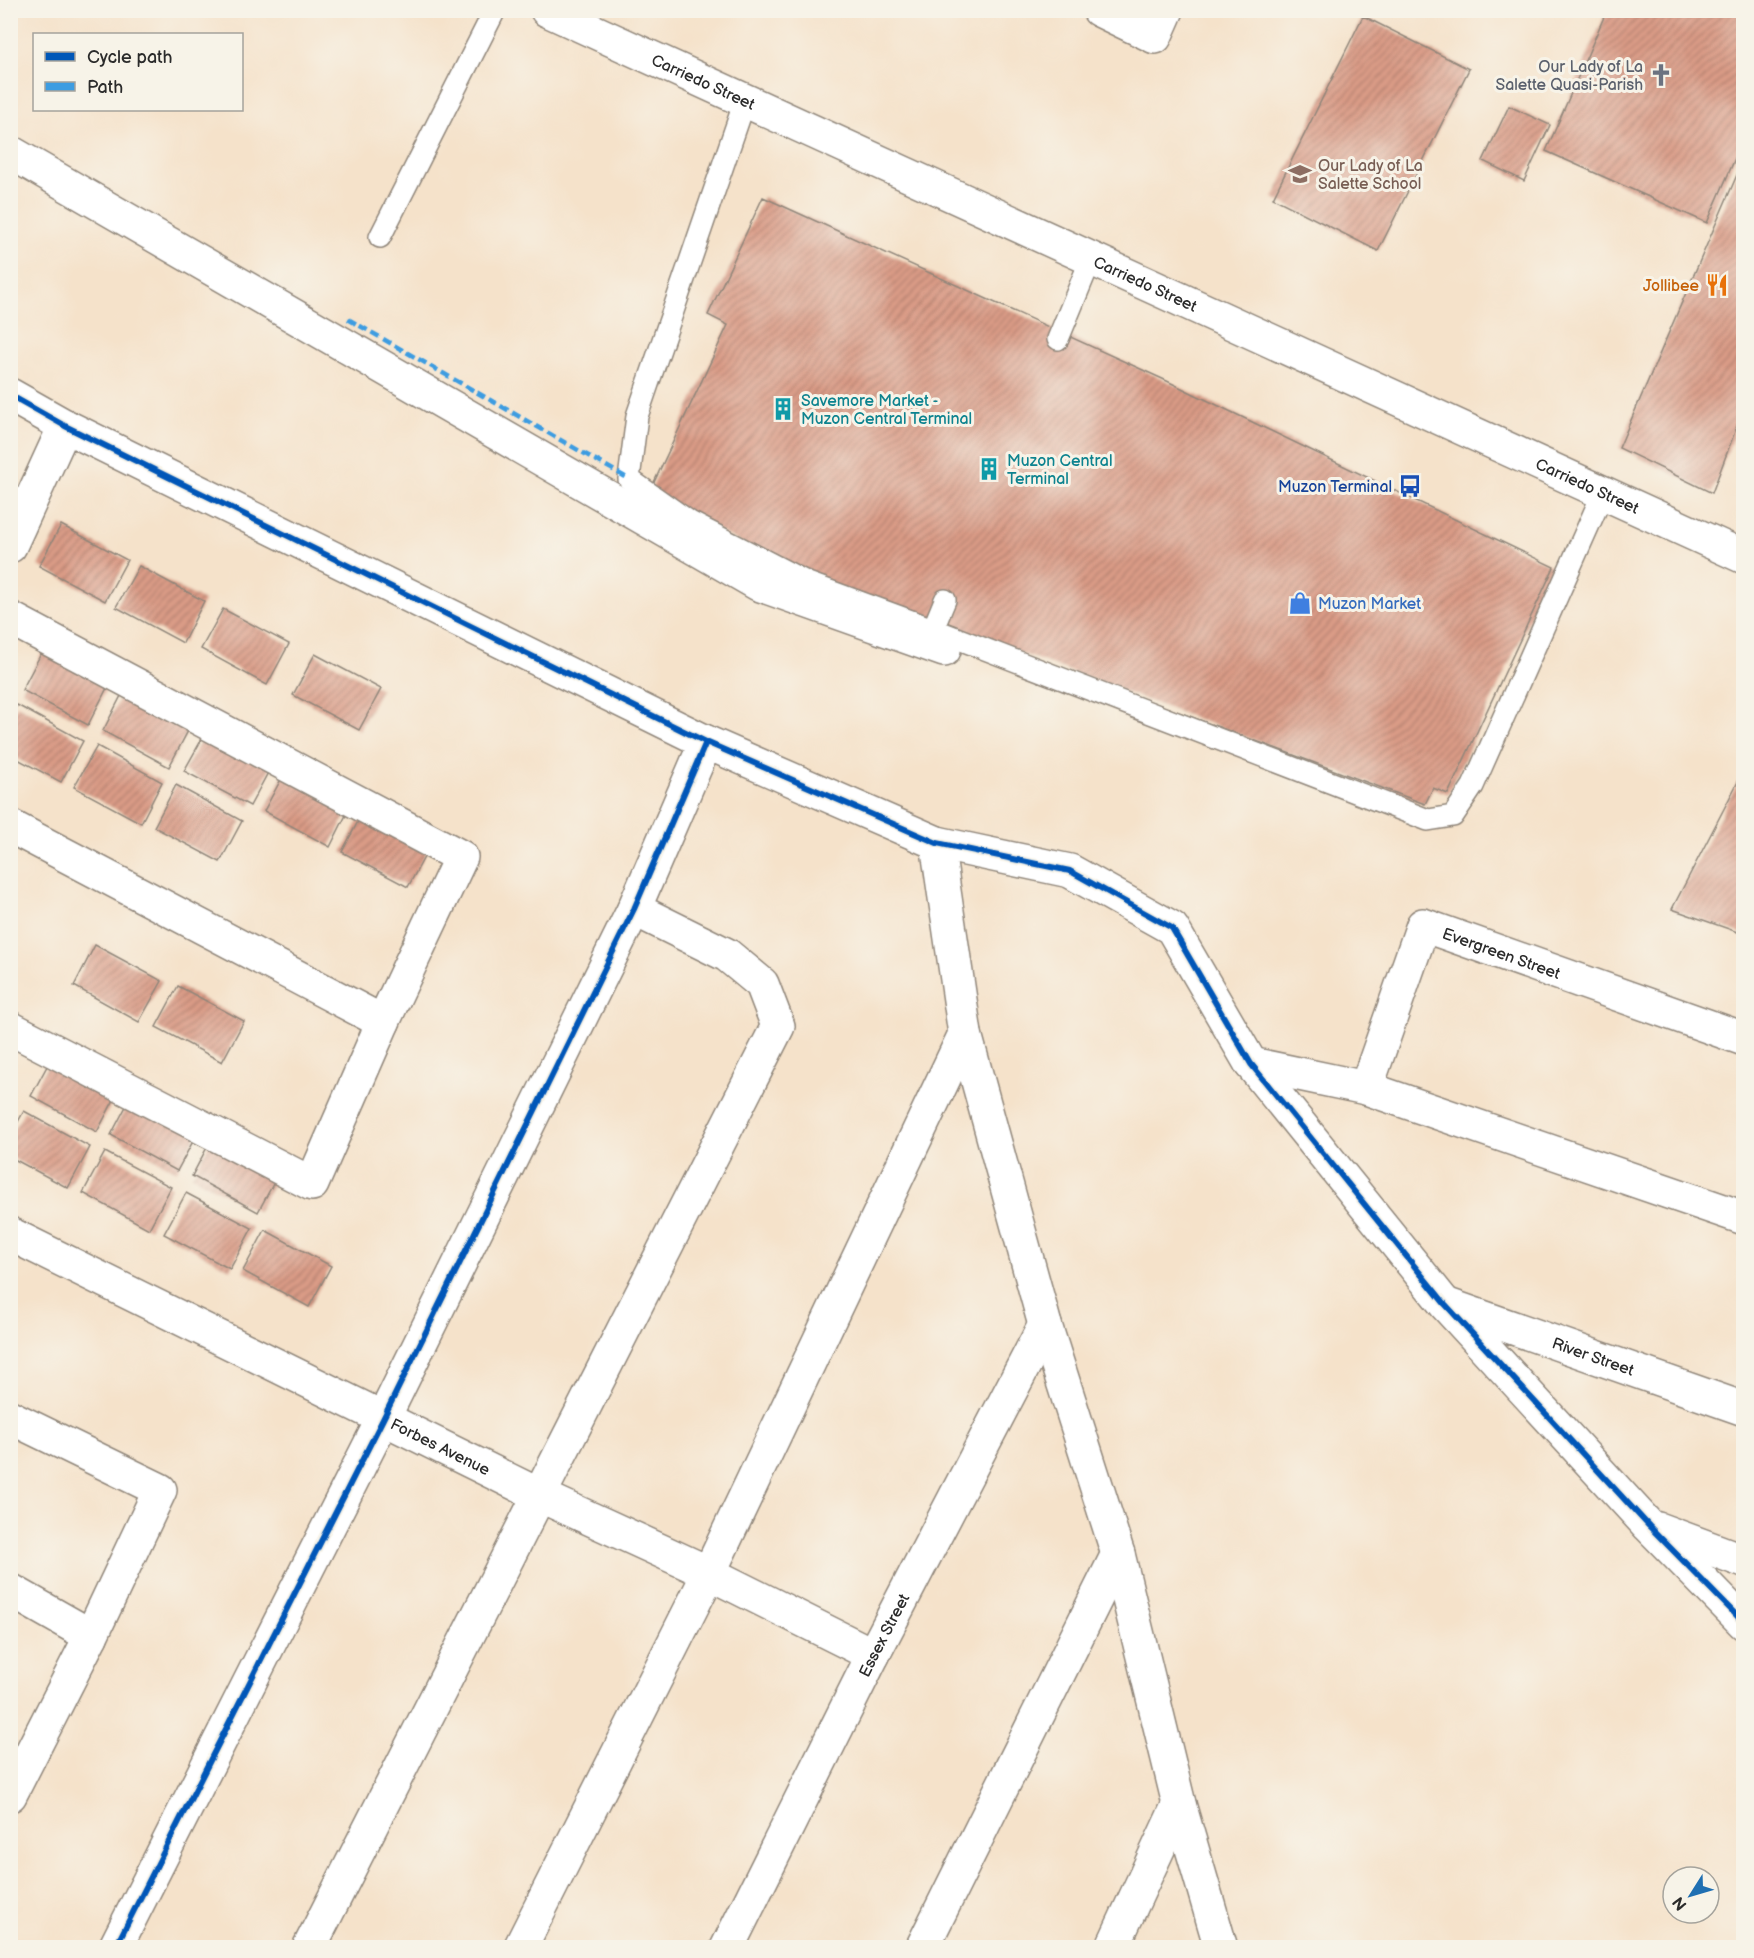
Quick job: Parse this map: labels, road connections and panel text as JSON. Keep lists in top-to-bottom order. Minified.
{"streets":{"street":["Carriedo Street","Evergreen Street","River Street","Forbes Avenue","Essex Street"]},"crossings":[["Forbes Avenue","Essex Street"]],"places":{"church":["Our Lady of La Salette Quasi-Parish"],"school or university":["Our Lady of La Salette School"],"restaurant":["Jollibee"],"building":["Savemore Market - Muzon Central Terminal","Muzon Central Terminal"],"bus stop":["Muzon Terminal"],"shop":["Muzon Market"]},"legend":["Cycle path","Path"],"north":"bottom left"}
